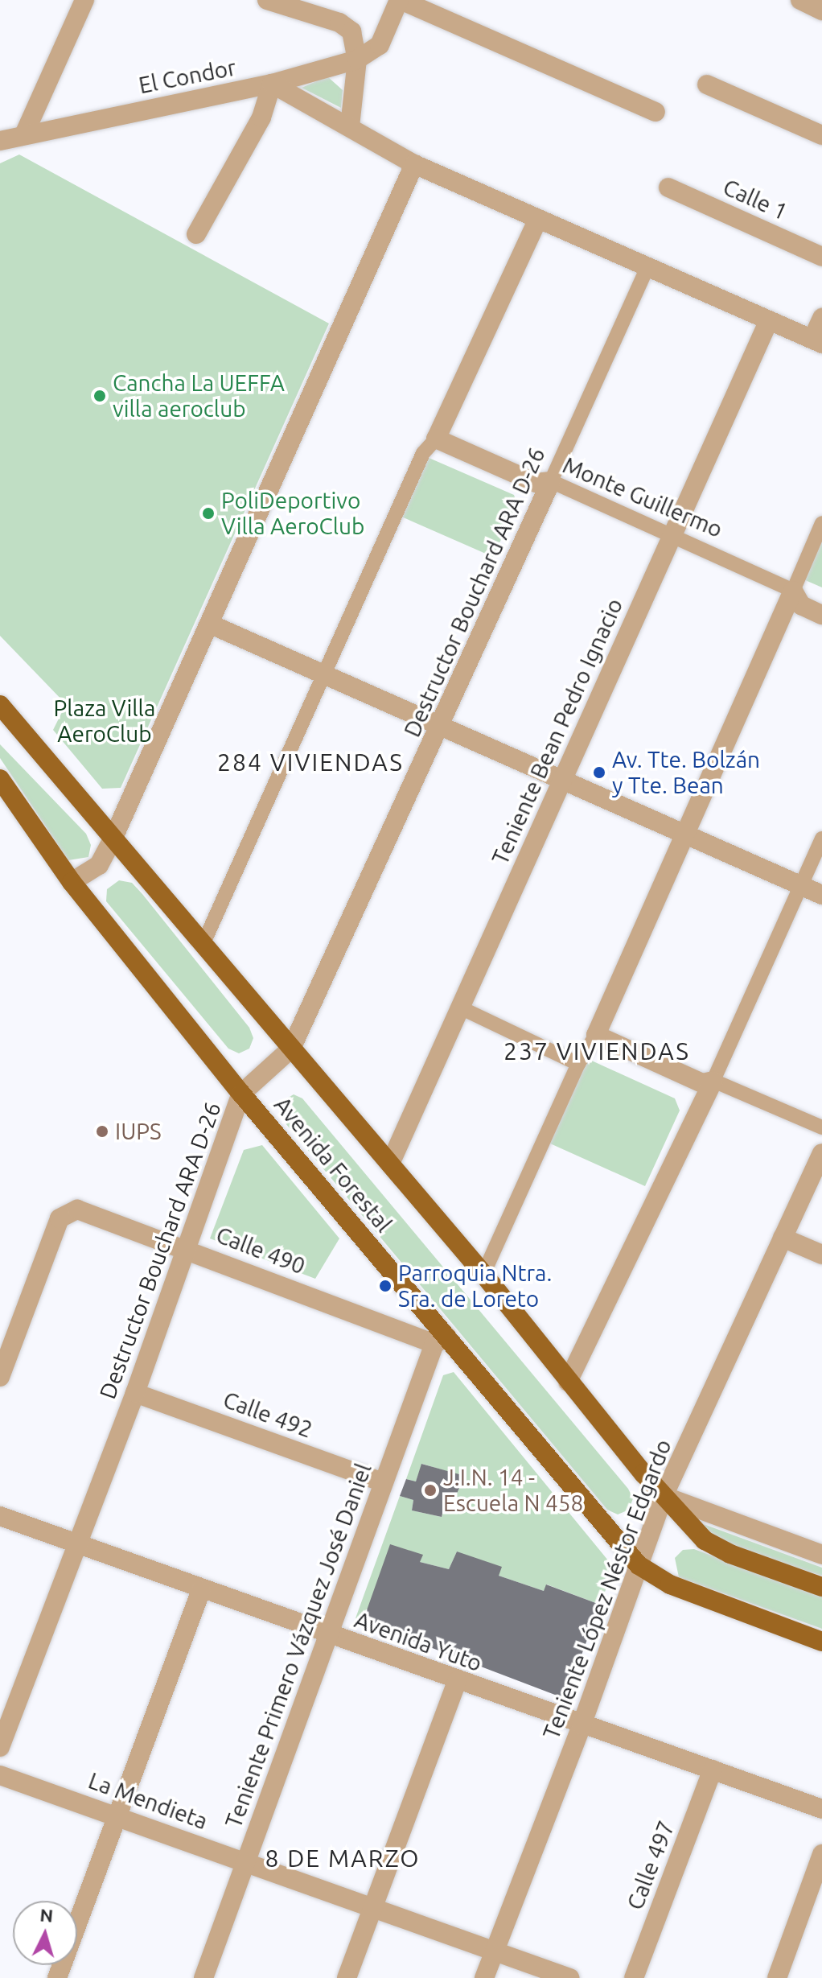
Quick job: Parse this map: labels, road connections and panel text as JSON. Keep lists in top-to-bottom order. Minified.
{"streets":{"main road":["Avenida Forestal"],"street":["El Condor","Calle 1","Monte Guillermo","Destructor Bouchard ARA D-26","Teniente Bean Pedro Ignacio","Calle 490","Calle 492","Teniente López Néstor Edgardo","Avenida Yuto","Teniente Primero Vázquez José Daniel","La Mendieta","Calle 497"]},"crossings":[["Monte Guillermo","Destructor Bouchard ARA D-26"],["Monte Guillermo","Teniente Bean Pedro Ignacio"],["Destructor Bouchard ARA D-26","Avenida Forestal"],["Destructor Bouchard ARA D-26","Calle 490"],["Destructor Bouchard ARA D-26","Calle 492"],["Destructor Bouchard ARA D-26","Avenida Yuto"],["Teniente Bean Pedro Ignacio","Avenida Forestal"],["Avenida Forestal","Calle 490"],["Avenida Forestal","Teniente López Néstor Edgardo"],["Avenida Forestal","Teniente Primero Vázquez José Daniel"],["Calle 490","Teniente Primero Vázquez José Daniel"],["Calle 492","Teniente Primero Vázquez José Daniel"],["Teniente López Néstor Edgardo","Avenida Yuto"],["Teniente López Néstor Edgardo","La Mendieta"],["Avenida Yuto","Teniente Primero Vázquez José Daniel"],["Avenida Yuto","Calle 497"],["Teniente Primero Vázquez José Daniel","La Mendieta"]],"districts":["284 VIVIENDAS","237 VIVIENDAS","8 DE MARZO"],"parks":["Plaza Villa AeroClub"],"places":["Cancha La UEFFA villa aeroclub","PoliDeportivo Villa AeroClub","Av. Tte. Bolzán y Tte. Bean","IUPS","Parroquia Ntra. Sra. de Loreto","J.I.N. 14 - Escuela N 458"],"north":"top"}
